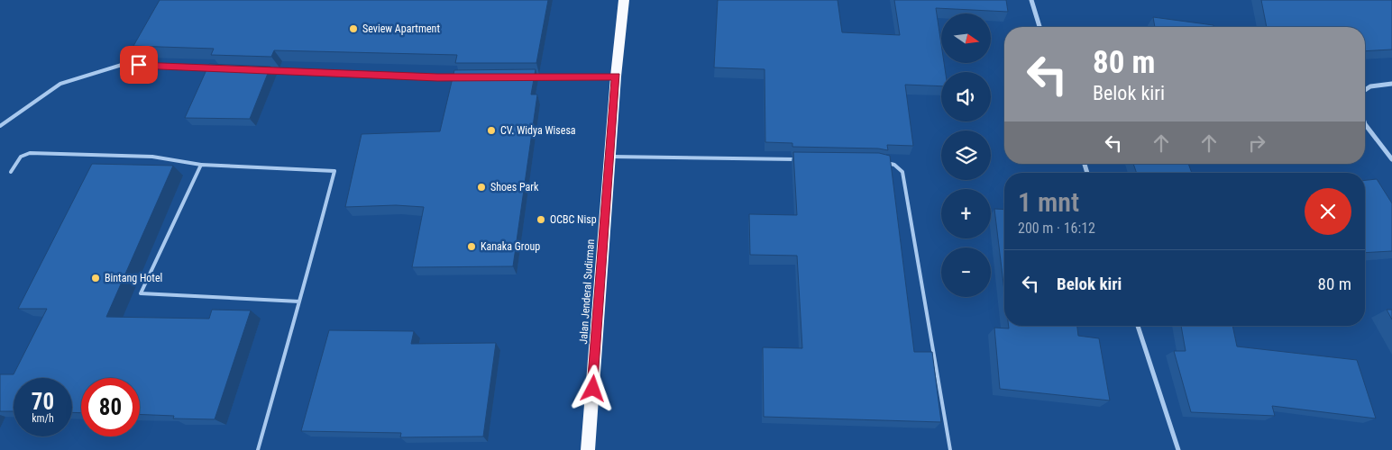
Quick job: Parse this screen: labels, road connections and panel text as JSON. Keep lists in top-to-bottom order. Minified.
{"streets":{"highway":["Jalan Jenderal Sudirman"]},"places":["Seview Apartment","CV. Widya Wisesa","Shoes Park","OCBC Nisp","Kanaka Group","Bintang Hotel"],"north":"right","page":{"map_buttons":["+","−"],"turn":["80 m","Belok kiri"],"heading":["1 mnt","200 m · 16:12"],"list":[{"name":"Belok kiri","value":"80 m"}],"speed":"70 km/h","limit":"80"}}
